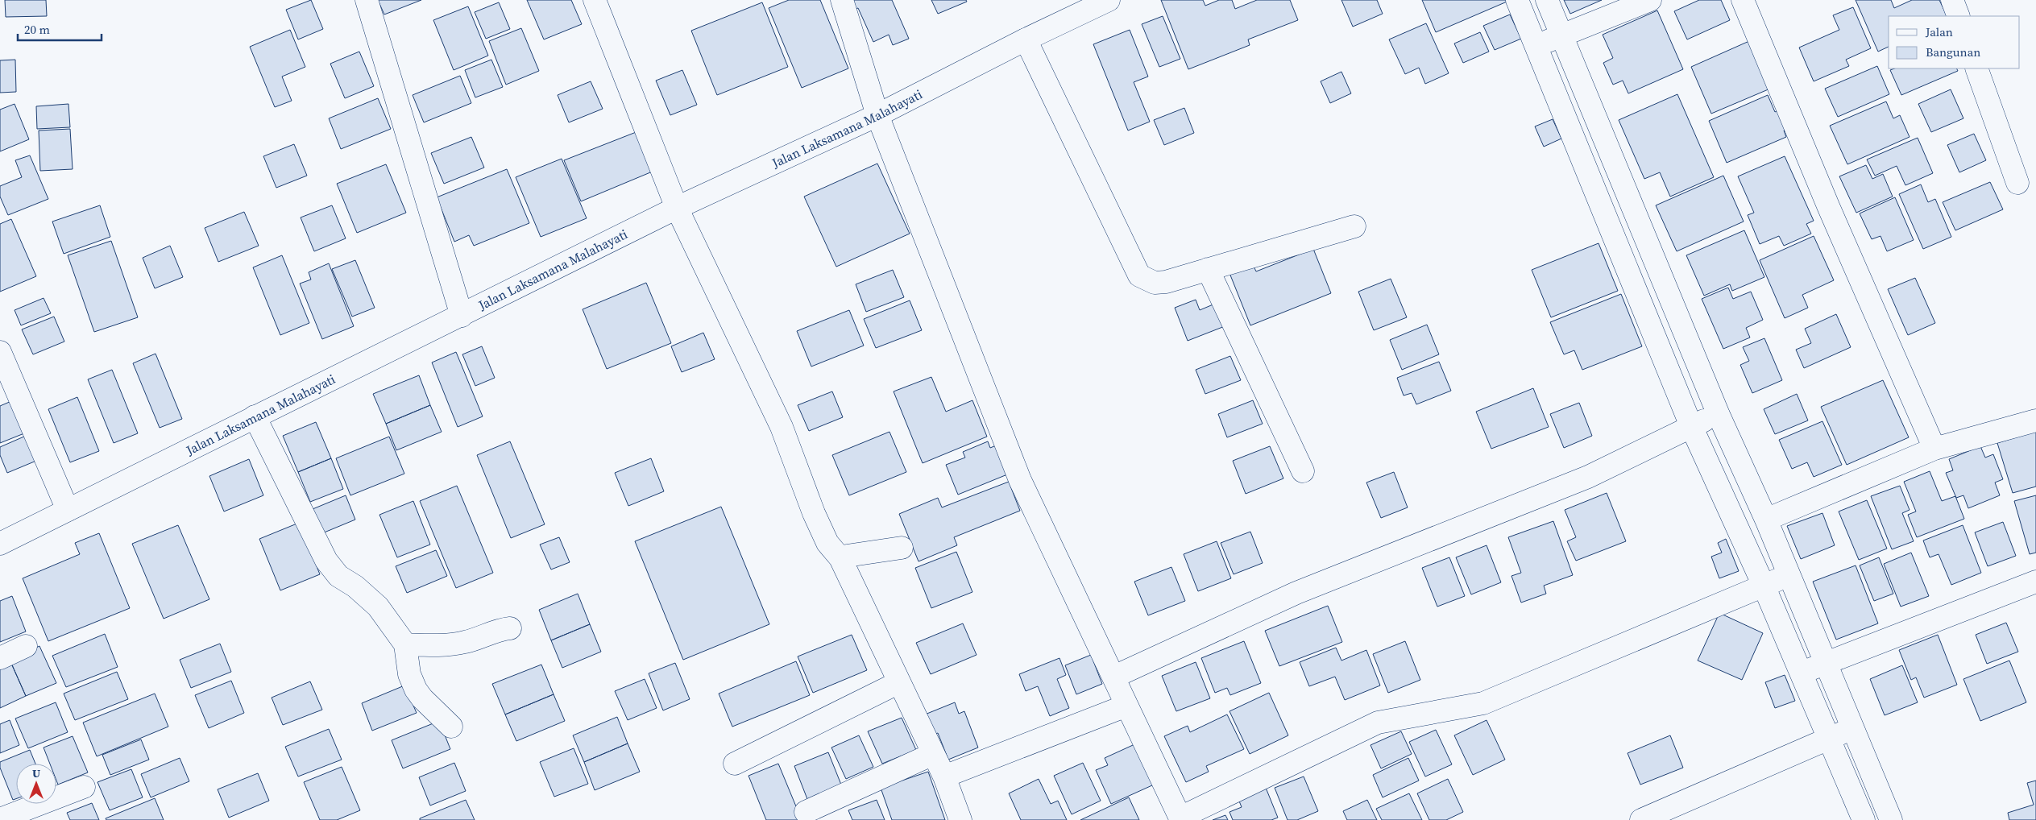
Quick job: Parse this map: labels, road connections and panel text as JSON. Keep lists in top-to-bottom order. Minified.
{"streets":{"main road":["Jalan Laksamana Malahayati"]},"legend":["Jalan","Bangunan"],"scale_bar":"20 m","north":"top"}
